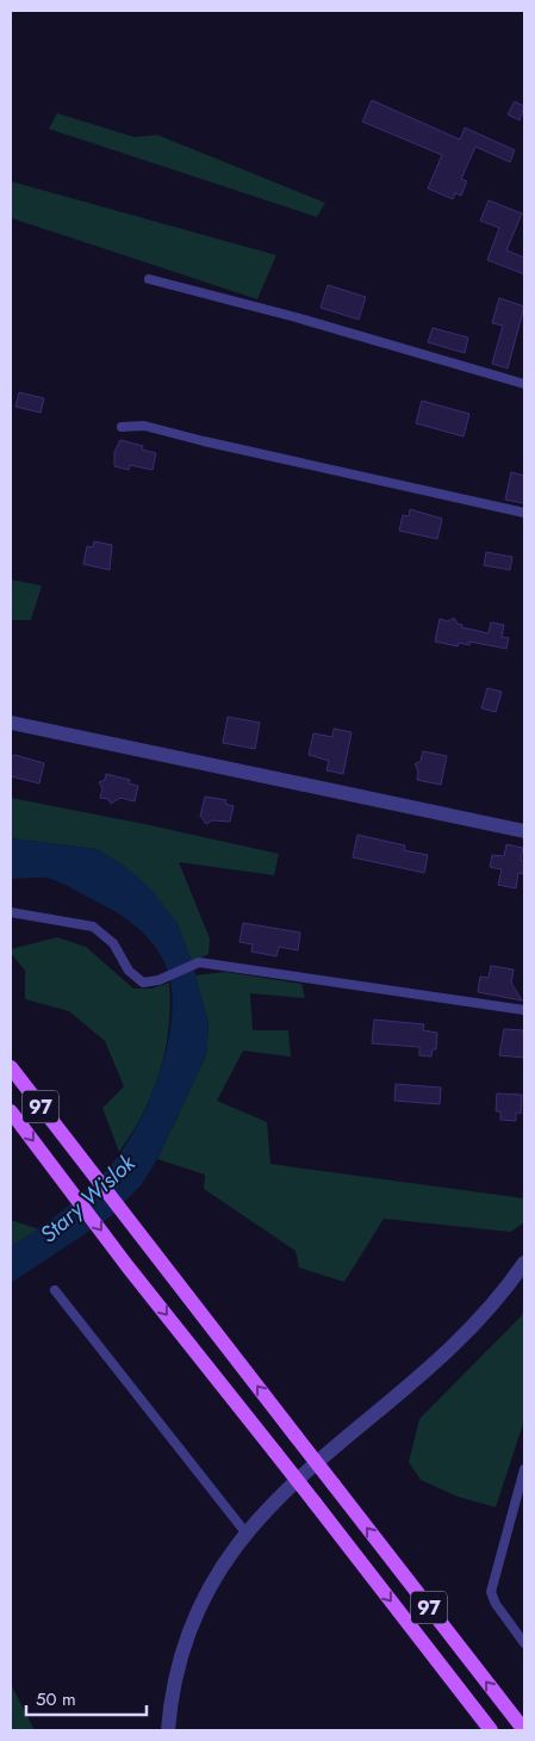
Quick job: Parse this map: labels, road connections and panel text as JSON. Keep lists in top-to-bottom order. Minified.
{"streets":{"main road":["97"]},"water":["Stary Wislok"],"scale_bar":"50 m"}
